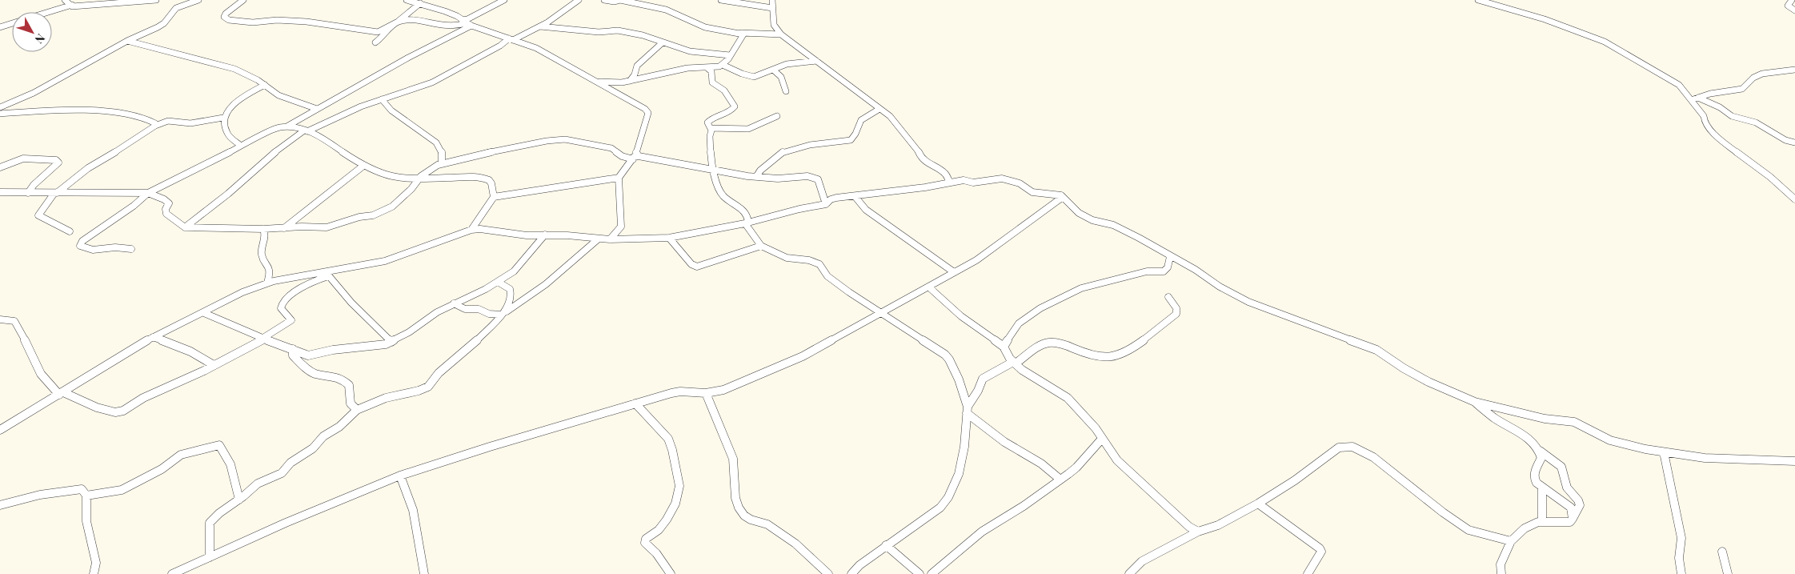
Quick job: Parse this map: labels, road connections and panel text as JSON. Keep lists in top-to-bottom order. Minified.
{"north":"bottom right"}
